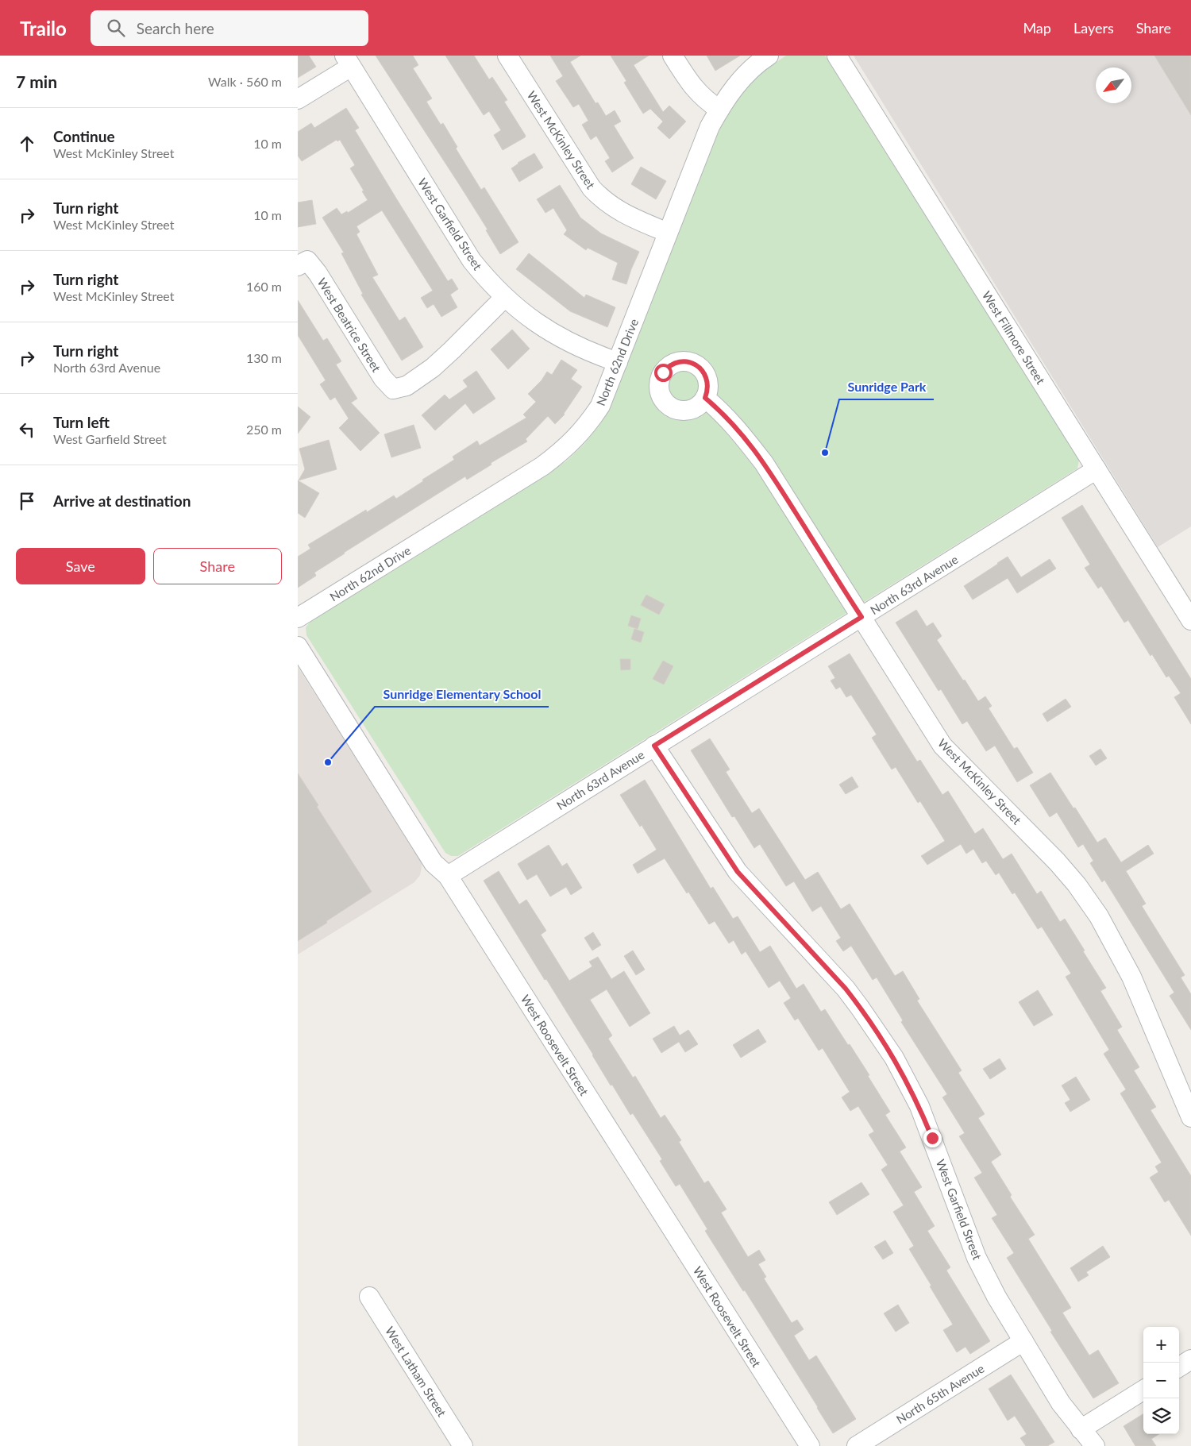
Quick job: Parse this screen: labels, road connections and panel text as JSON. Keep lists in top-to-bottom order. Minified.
{"streets":{"street":["West McKinley Street","West Garfield Street","West Beatrice Street","West Fillmore Street","North 62nd Drive","North 63rd Avenue","West Roosevelt Street","West Latham Street","North 65th Avenue"]},"crossings":[["West McKinley Street","North 62nd Drive"],["West McKinley Street","North 63rd Avenue"],["West Garfield Street","West Beatrice Street"],["West Garfield Street","North 62nd Drive"],["West Garfield Street","North 63rd Avenue"],["West Garfield Street","North 65th Avenue"],["West Fillmore Street","North 63rd Avenue"],["North 63rd Avenue","West Roosevelt Street"]],"places":["Sunridge Park","Sunridge Elementary School"],"north":"bottom left","page":{"header":"Trailo","search":"Search here","nav":["Map","Layers","Share"],"heading":["7 min","Walk · 560 m"],"list":[["Continue","West McKinley Street","10 m"],["Turn right","West McKinley Street","10 m"],["Turn right","West McKinley Street","160 m"],["Turn right","North 63rd Avenue","130 m"],["Turn left","West Garfield Street","250 m"],"Arrive at destination"],"buttons":["Save","Share"],"map_buttons":["+","−"]}}
